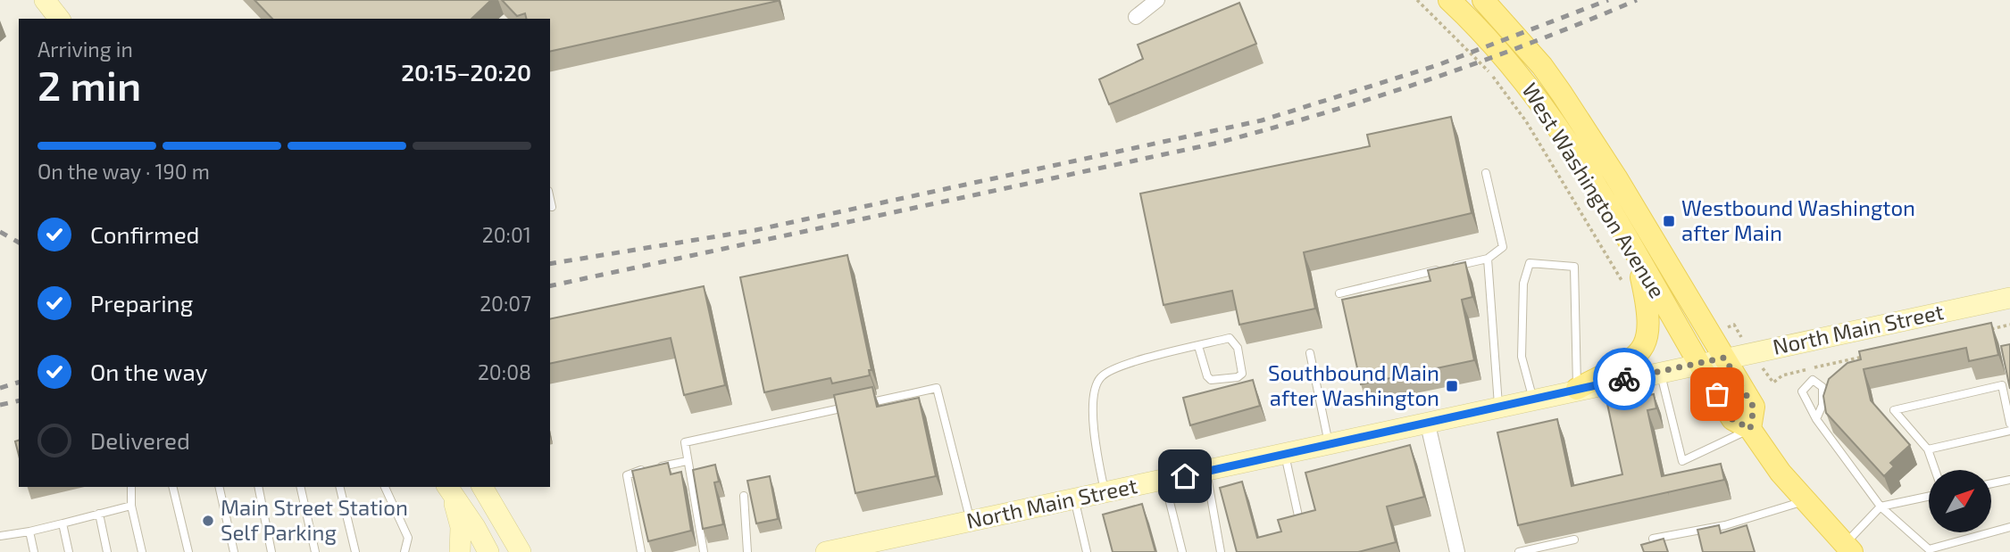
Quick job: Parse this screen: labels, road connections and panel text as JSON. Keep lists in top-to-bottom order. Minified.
{"streets":{"main road":["West Washington Avenue","North Main Street"]},"crossings":[["West Washington Avenue","North Main Street"]],"places":{"transit":["Westbound Washington after Main","Southbound Main after Washington"],"other":["Main Street Station Self Parking"]},"north":"top right","page":{"heading":["2 min","Arriving in","20:15–20:20"],"bar":"On the way · 190 m","list":[["Confirmed","20:01"],["Preparing","20:07"],["On the way","20:08"],"Delivered"]}}
